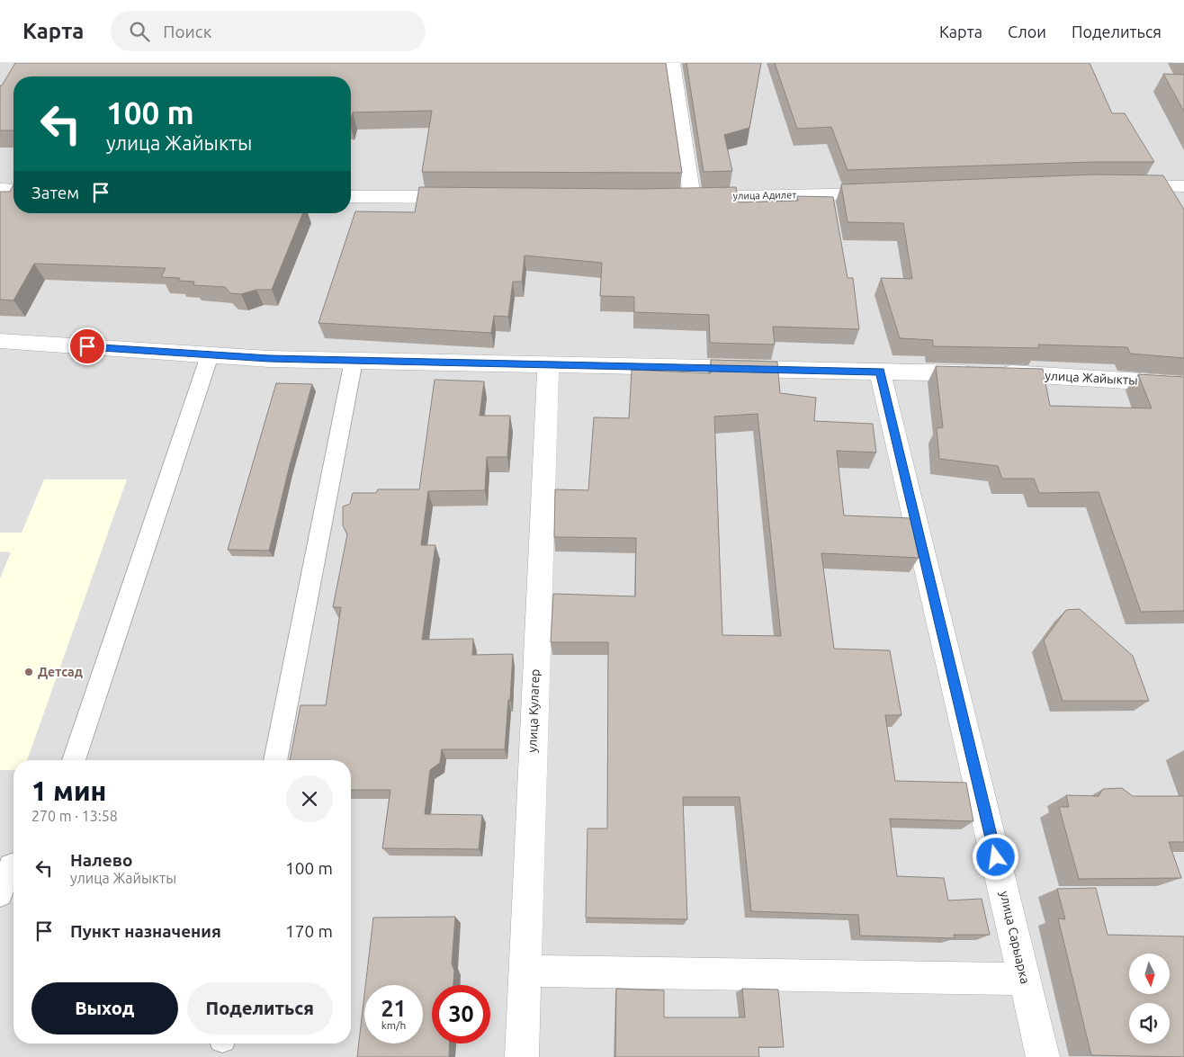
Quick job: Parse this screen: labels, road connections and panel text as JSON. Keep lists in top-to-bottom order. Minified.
{"streets":{"street":["улица Адилет","улица Жайыкты","улица Кулагер","улица Сарыарка"]},"crossings":[["улица Жайыкты","улица Кулагер"],["улица Жайыкты","улица Сарыарка"]],"places":["Детсад"],"north":"bottom","page":{"header":"Карта","search":"Поиск","nav":["Карта","Слои","Поделиться"],"turn":["100 m","улица Жайыкты"],"then":"Затем","heading":["1 мин","270 m · 13:58"],"list":[{"name":"Налево","note":"улица Жайыкты","value":"100 m"},{"name":"Пункт назначения","value":"170 m"}],"buttons":["Выход","Поделиться"],"speed":"21 km/h","limit":"30"}}
